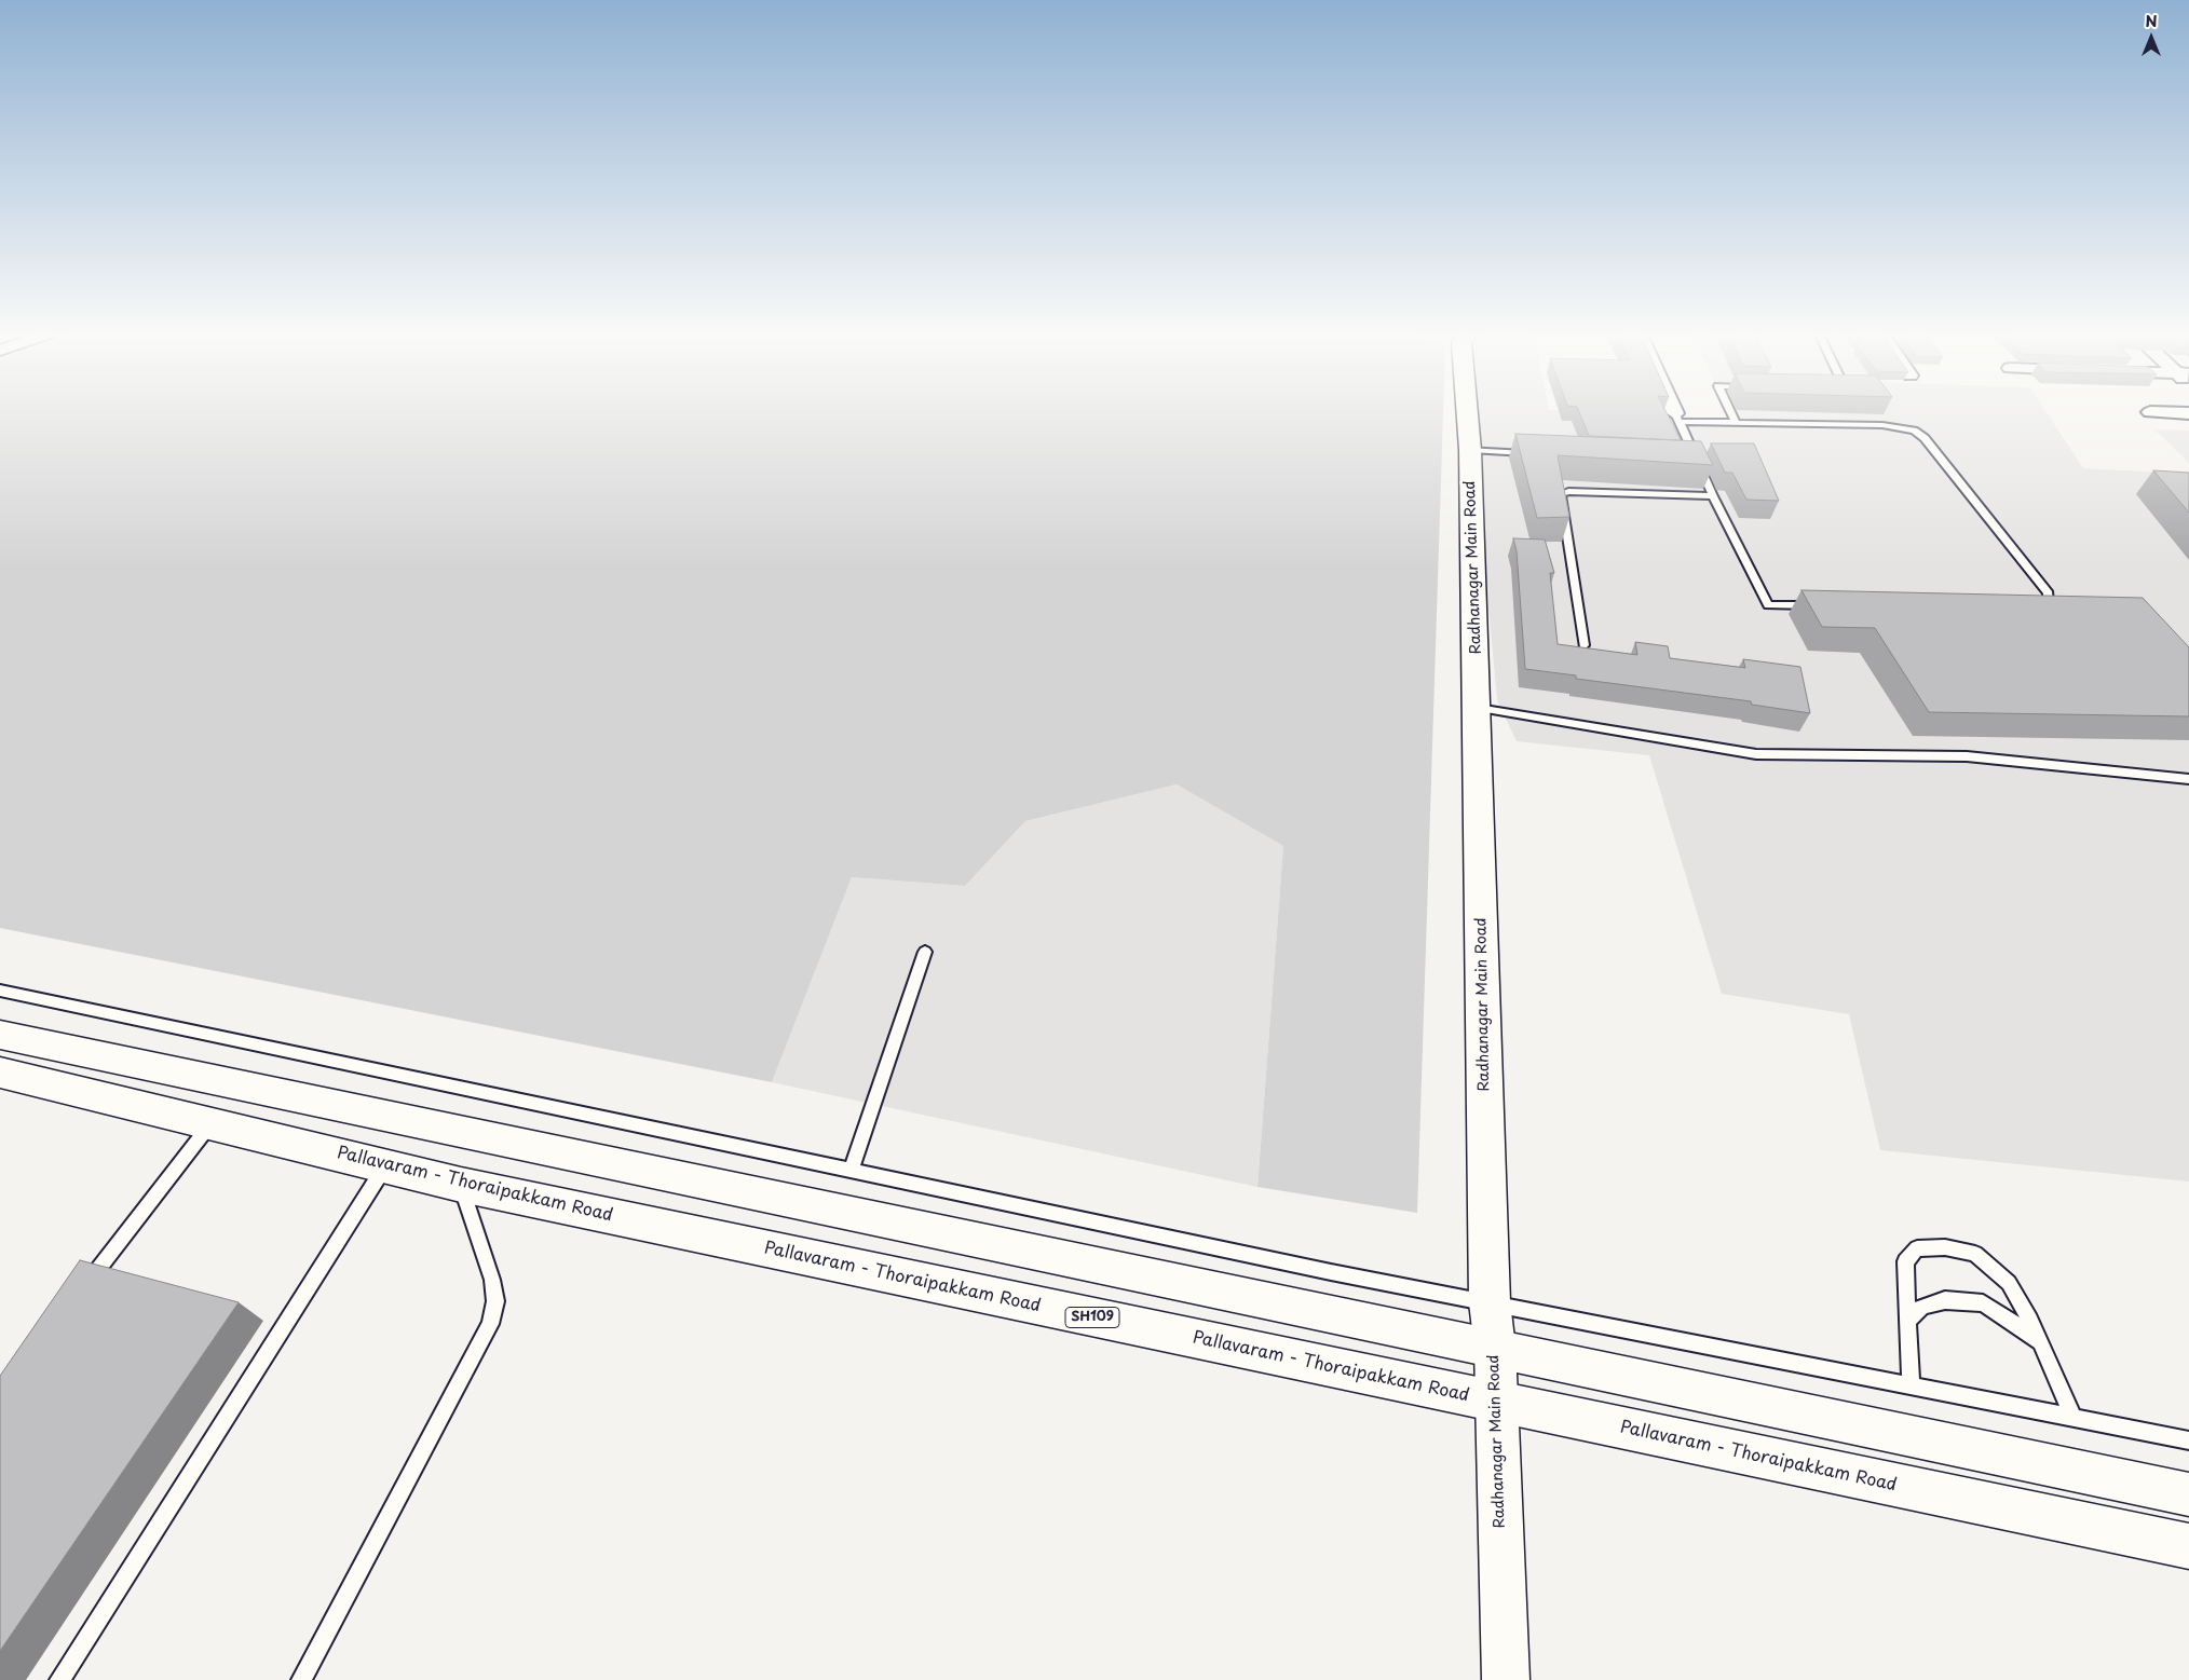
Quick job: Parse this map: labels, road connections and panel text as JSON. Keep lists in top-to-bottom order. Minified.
{"streets":{"main road":["Radhanagar Main Road","Pallavaram - Thoraipakkam Road","SH109"]},"crossings":[["Radhanagar Main Road","Pallavaram - Thoraipakkam Road"]],"north":"top"}
